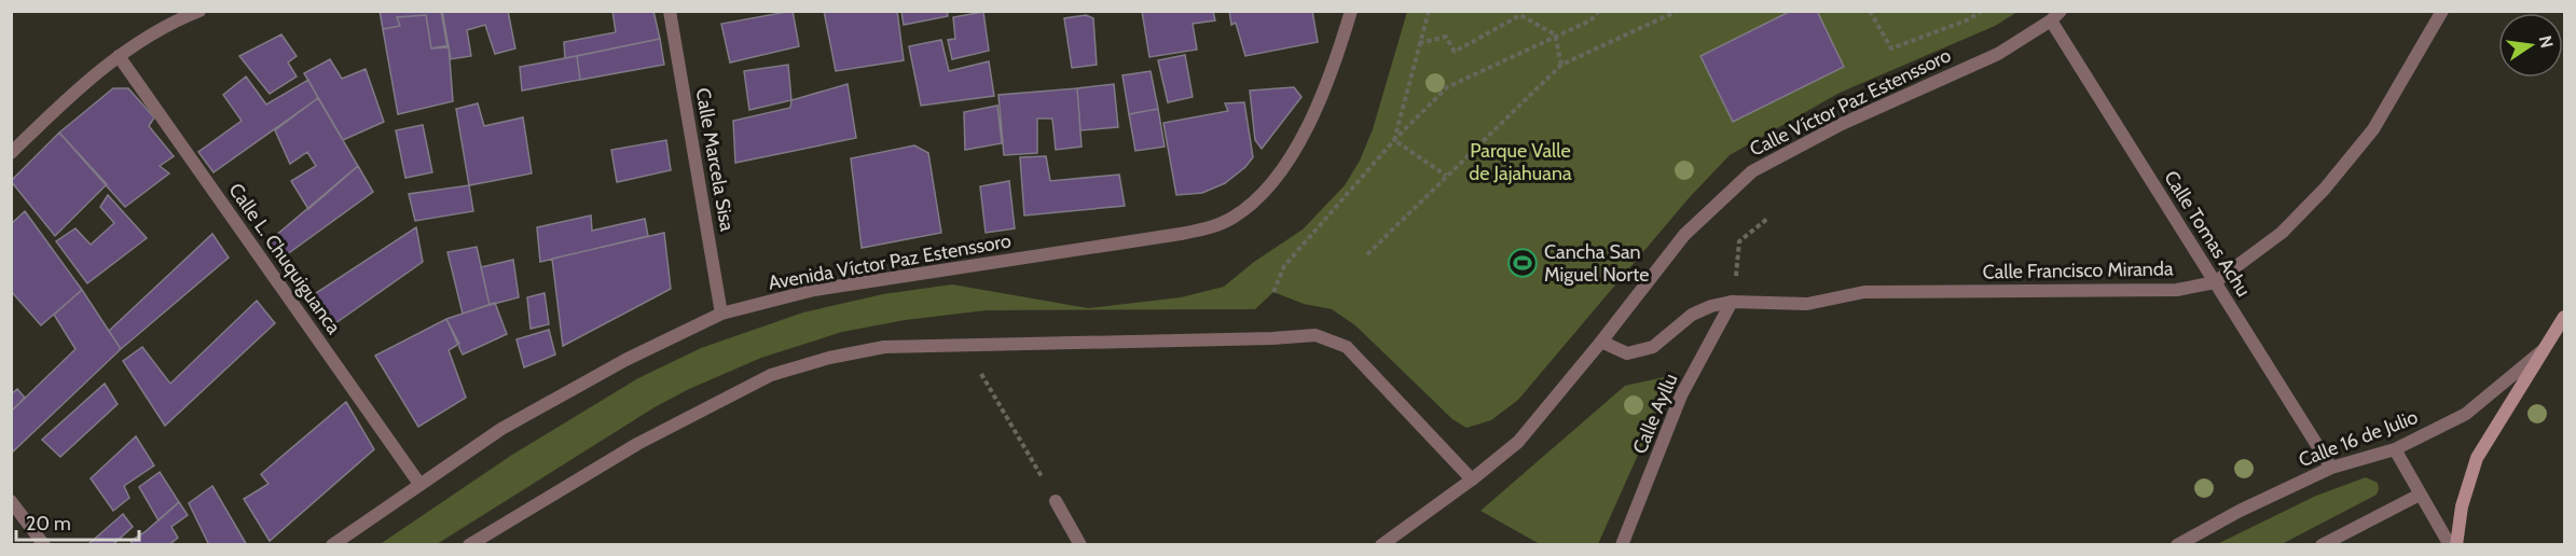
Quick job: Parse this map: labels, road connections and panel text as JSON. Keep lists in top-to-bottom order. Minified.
{"streets":{"main road":["Calle 16 de Julio"],"street":["Calle Víctor Paz Estenssoro","Calle Marcela Sisa","Calle Tomas Achu","Calle L. Chuquiguanca","Avenida Víctor Paz Estenssoro","Calle Francisco Miranda","Calle Ayllu"]},"crossings":[["Calle Víctor Paz Estenssoro","Calle Tomas Achu"],["Calle Víctor Paz Estenssoro","Calle Francisco Miranda"],["Calle Marcela Sisa","Avenida Víctor Paz Estenssoro"],["Calle Tomas Achu","Calle Francisco Miranda"],["Calle Tomas Achu","Calle 16 de Julio"],["Calle L. Chuquiguanca","Avenida Víctor Paz Estenssoro"],["Calle Francisco Miranda","Calle Ayllu"]],"parks":["Parque Valle de Jajahuana"],"places":{"sports":["Cancha San Miguel Norte"]},"scale_bar":"20 m","north":"right"}
